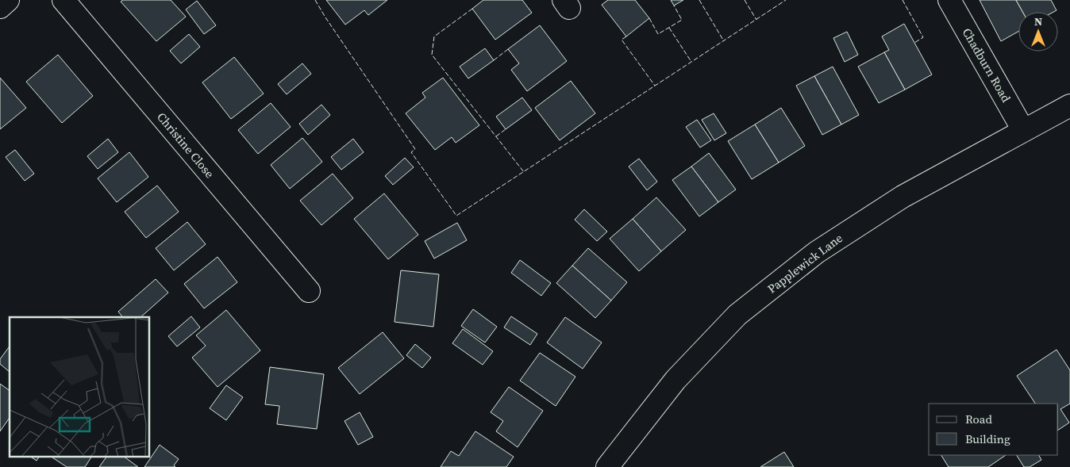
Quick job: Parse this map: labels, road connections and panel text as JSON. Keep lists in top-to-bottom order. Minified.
{"streets":{"street":["Chadburn Road","Christine Close","Papplewick Lane"]},"crossings":[["Chadburn Road","Papplewick Lane"]],"legend":["Road","Building"],"north":"top"}
